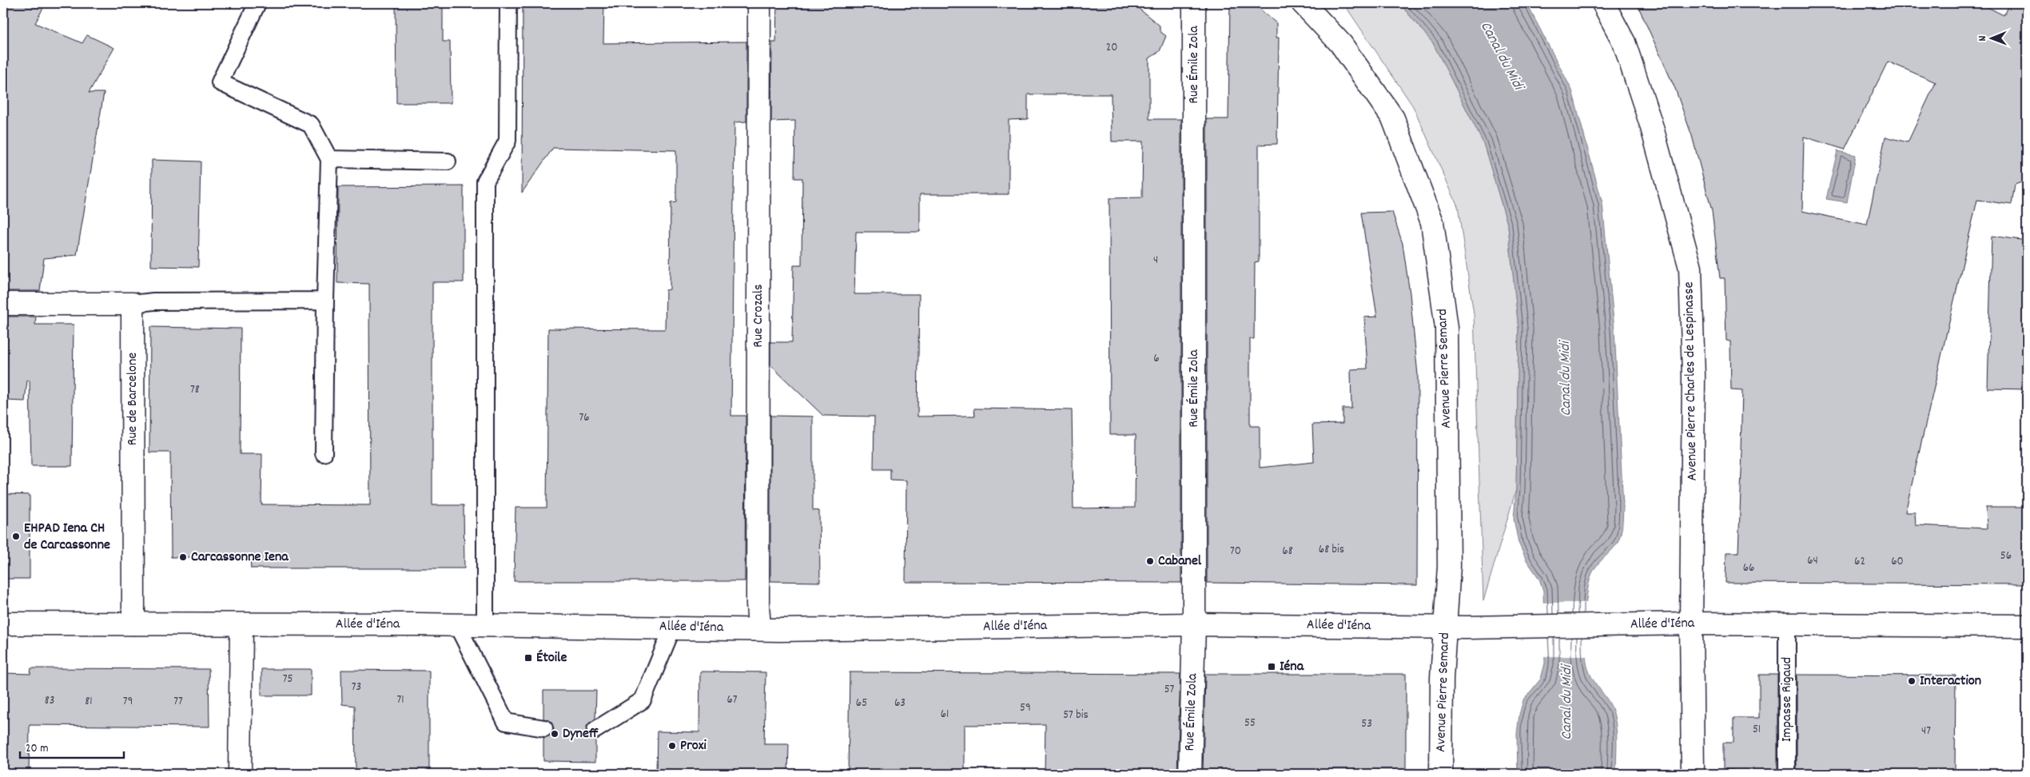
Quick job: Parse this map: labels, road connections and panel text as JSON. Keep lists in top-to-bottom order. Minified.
{"streets":{"street":["Rue Émile Zola","Rue Crozals","Avenue Pierre Semard","Avenue Pierre Charles de Lespinasse","Rue de Barcelone","Allée d'Iéna"],"lane":["Impasse Rigaud"]},"crossings":[["Rue Émile Zola","Allée d'Iéna"],["Rue Crozals","Allée d'Iéna"],["Avenue Pierre Semard","Allée d'Iéna"],["Avenue Pierre Charles de Lespinasse","Allée d'Iéna"],["Rue de Barcelone","Allée d'Iéna"],["Allée d'Iéna","Impasse Rigaud"]],"water":["Canal du Midi"],"places":{"other":["EHPAD Iena CH de Carcassonne","Carcassonne Iena","Cabanel","Interaction","Dyneff","Proxi"],"transit":["Étoile","Iéna"]},"house_numbers":["20","4","6","78","76","68 bis","70","68","56","64","62","60","66","75","73","57","71","67","83","81","79","77","65","63","59","61","57 bis","55","53","51","47"],"scale_bar":"20 m","north":"left"}
